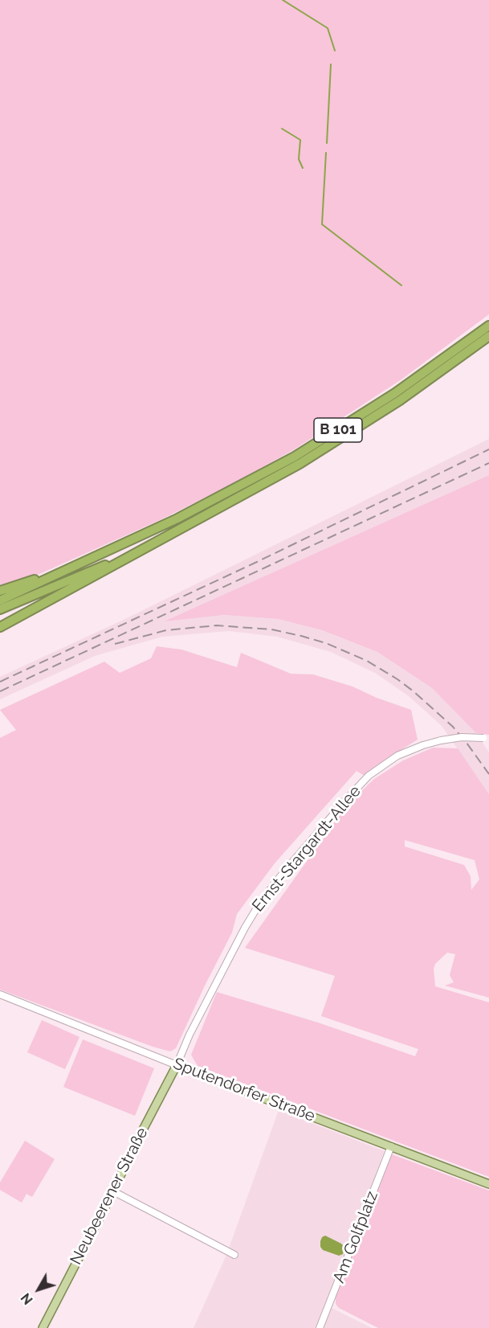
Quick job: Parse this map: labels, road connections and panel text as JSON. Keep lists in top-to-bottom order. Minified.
{"streets":{"highway":["B 101"],"main road":["Sputendorfer Straße","Neubeerener Straße"],"street":["Ernst-Stargardt-Allee","Am Golfplatz"]},"crossings":[["Ernst-Stargardt-Allee","Sputendorfer Straße"],["Ernst-Stargardt-Allee","Neubeerener Straße"],["Sputendorfer Straße","Neubeerener Straße"],["Sputendorfer Straße","Am Golfplatz"]],"north":"bottom left"}
